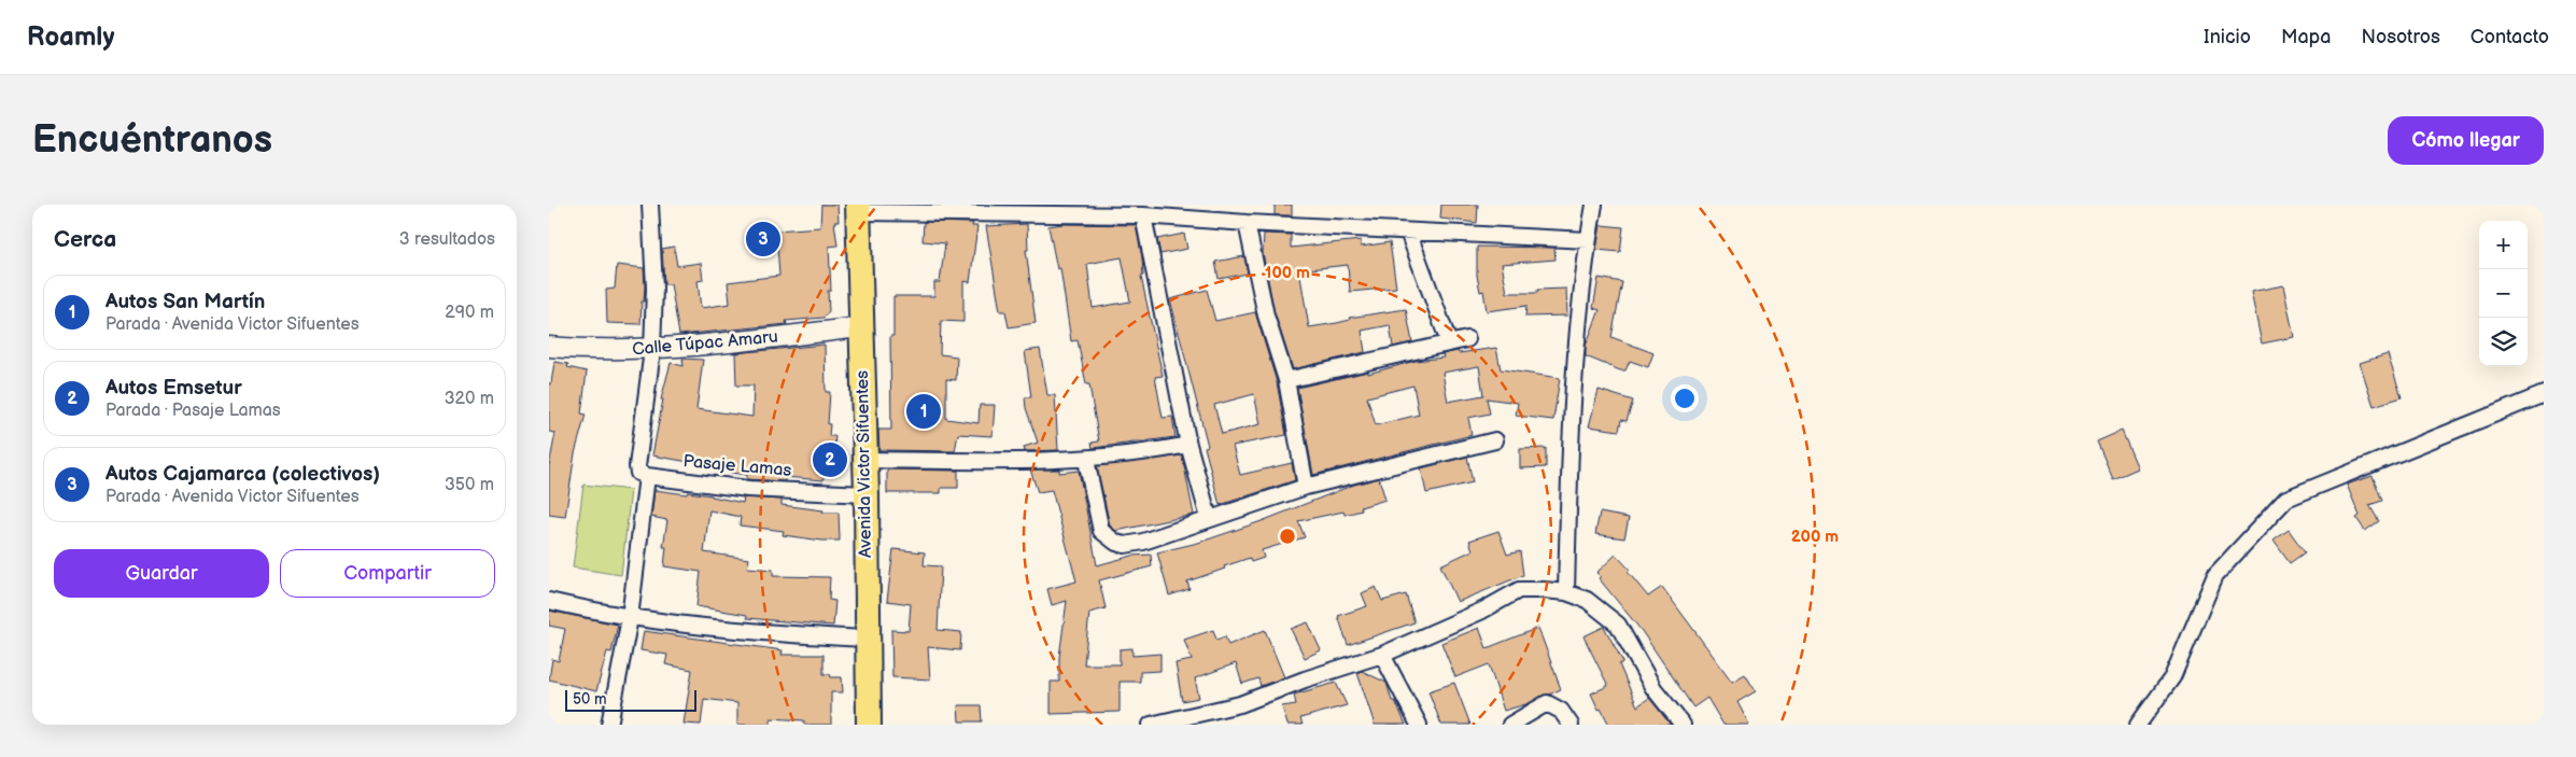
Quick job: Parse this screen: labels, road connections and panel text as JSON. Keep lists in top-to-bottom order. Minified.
{"streets":{"highway":["Avenida Victor Sifuentes"],"street":["Calle Túpac Amaru","Pasaje Lamas"]},"crossings":[["Calle Túpac Amaru","Avenida Victor Sifuentes"],["Avenida Victor Sifuentes","Pasaje Lamas"]],"scale_bar":"50 m","page":{"header":"Roamly","nav":["Inicio","Mapa","Nosotros","Contacto"],"buttons":["Cómo llegar",["Guardar","Compartir"]],"title":"Encuéntranos","heading":["Cerca","3 resultados"],"pins":["3","1","2"],"map_buttons":["+","−"],"list":[{"mark":"1","name":"Autos San Martín","note":"Parada · Avenida Victor Sifuentes","value":"290 m"},{"mark":"2","name":"Autos Emsetur","note":"Parada · Pasaje Lamas","value":"320 m"},{"mark":"3","name":"Autos Cajamarca (colectivos)","note":"Parada · Avenida Victor Sifuentes","value":"350 m"}],"scale":"50 m"},"rings":["100 m","200 m"]}
